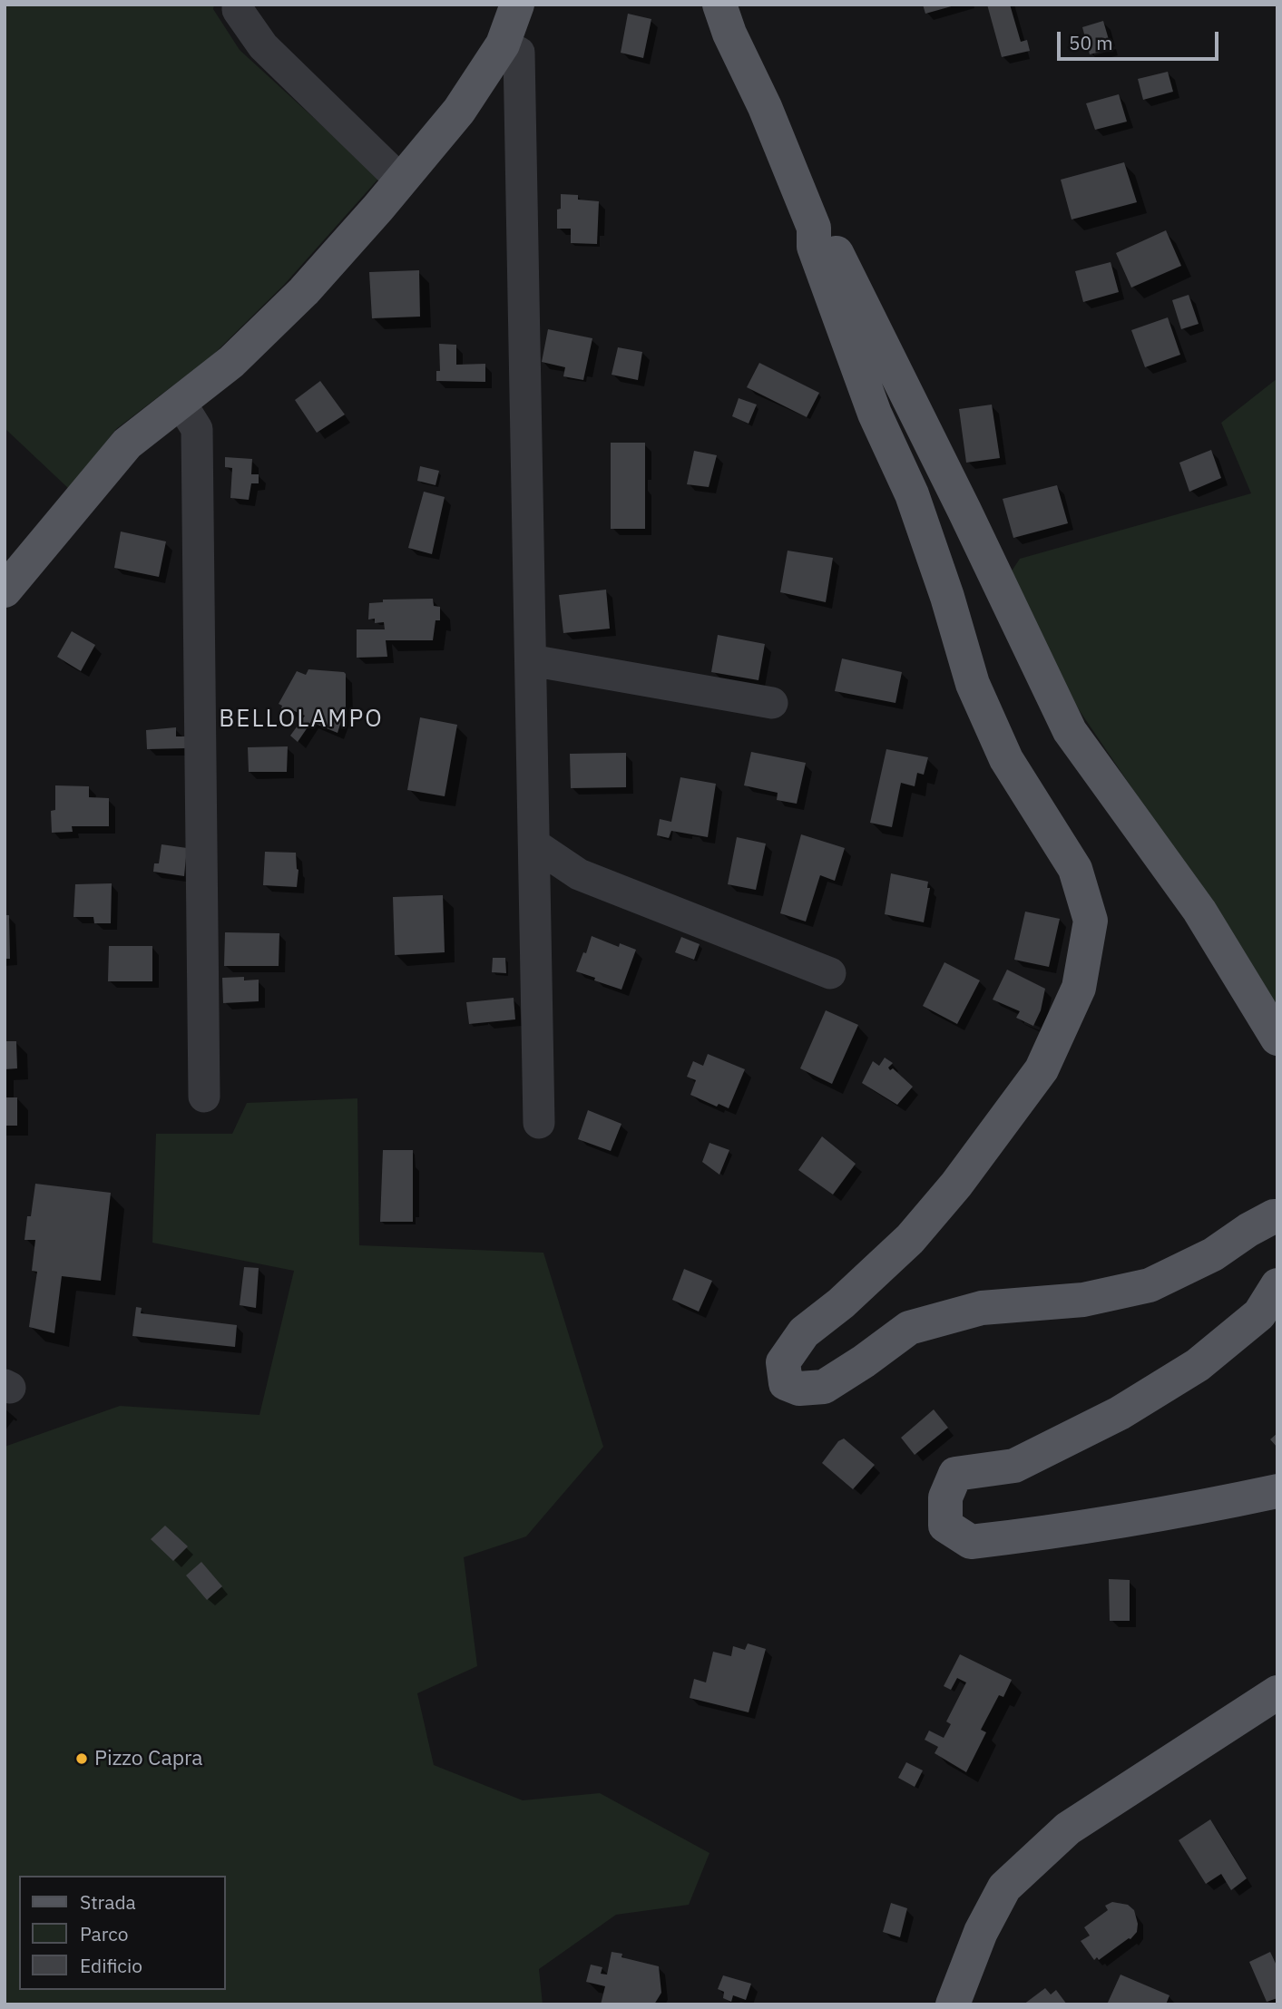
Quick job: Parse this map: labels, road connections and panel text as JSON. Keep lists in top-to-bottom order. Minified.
{"districts":["BELLOLAMPO"],"places":["Pizzo Capra"],"legend":["Strada","Parco","Edificio"],"scale_bar":"50 m"}
